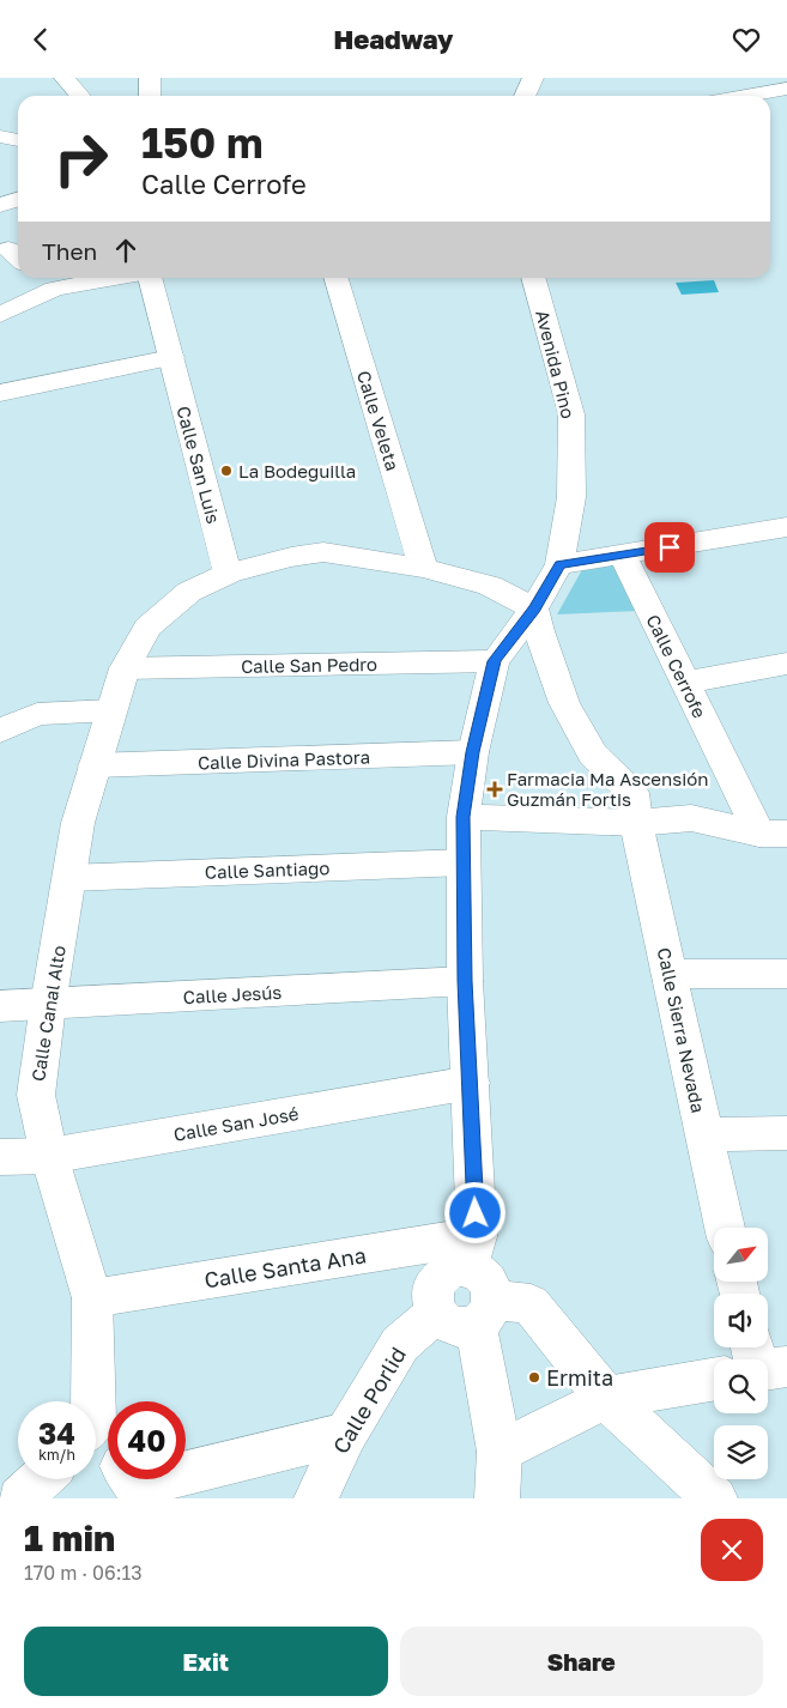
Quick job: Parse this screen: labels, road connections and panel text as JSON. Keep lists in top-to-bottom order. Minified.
{"streets":{"street":["Avenida Pino","Calle Veleta","Calle San Luis","Calle San Pedro","Calle Cerrofe","Calle Divina Pastora","Calle Santiago","Calle Jesús","Calle Canal Alto","Calle Sierra Nevada","Calle San José","Calle Santa Ana","Calle Porlid"]},"crossings":[["Calle Veleta","Calle Canal Alto"],["Calle San Luis","Calle Canal Alto"],["Calle San Pedro","Calle Canal Alto"],["Calle Divina Pastora","Calle Canal Alto"],["Calle Santiago","Calle Canal Alto"],["Calle Jesús","Calle Canal Alto"],["Calle Canal Alto","Calle Sierra Nevada"],["Calle Canal Alto","Calle San José"],["Calle Canal Alto","Calle Santa Ana"],["Calle Canal Alto","Calle Porlid"],["Calle Santa Ana","Calle Porlid"]],"places":{"other":["La Bodeguilla","Ermita"],"health":["Farmacia Mª Ascensión Guzmán Fortis"]},"north":"top right","page":{"header":"Headway","turn":["150 m","Calle Cerrofe"],"then":"Then","speed":"34 km/h","limit":"40","heading":["1 min","170 m · 06:13"],"buttons":["Exit","Share"]}}
